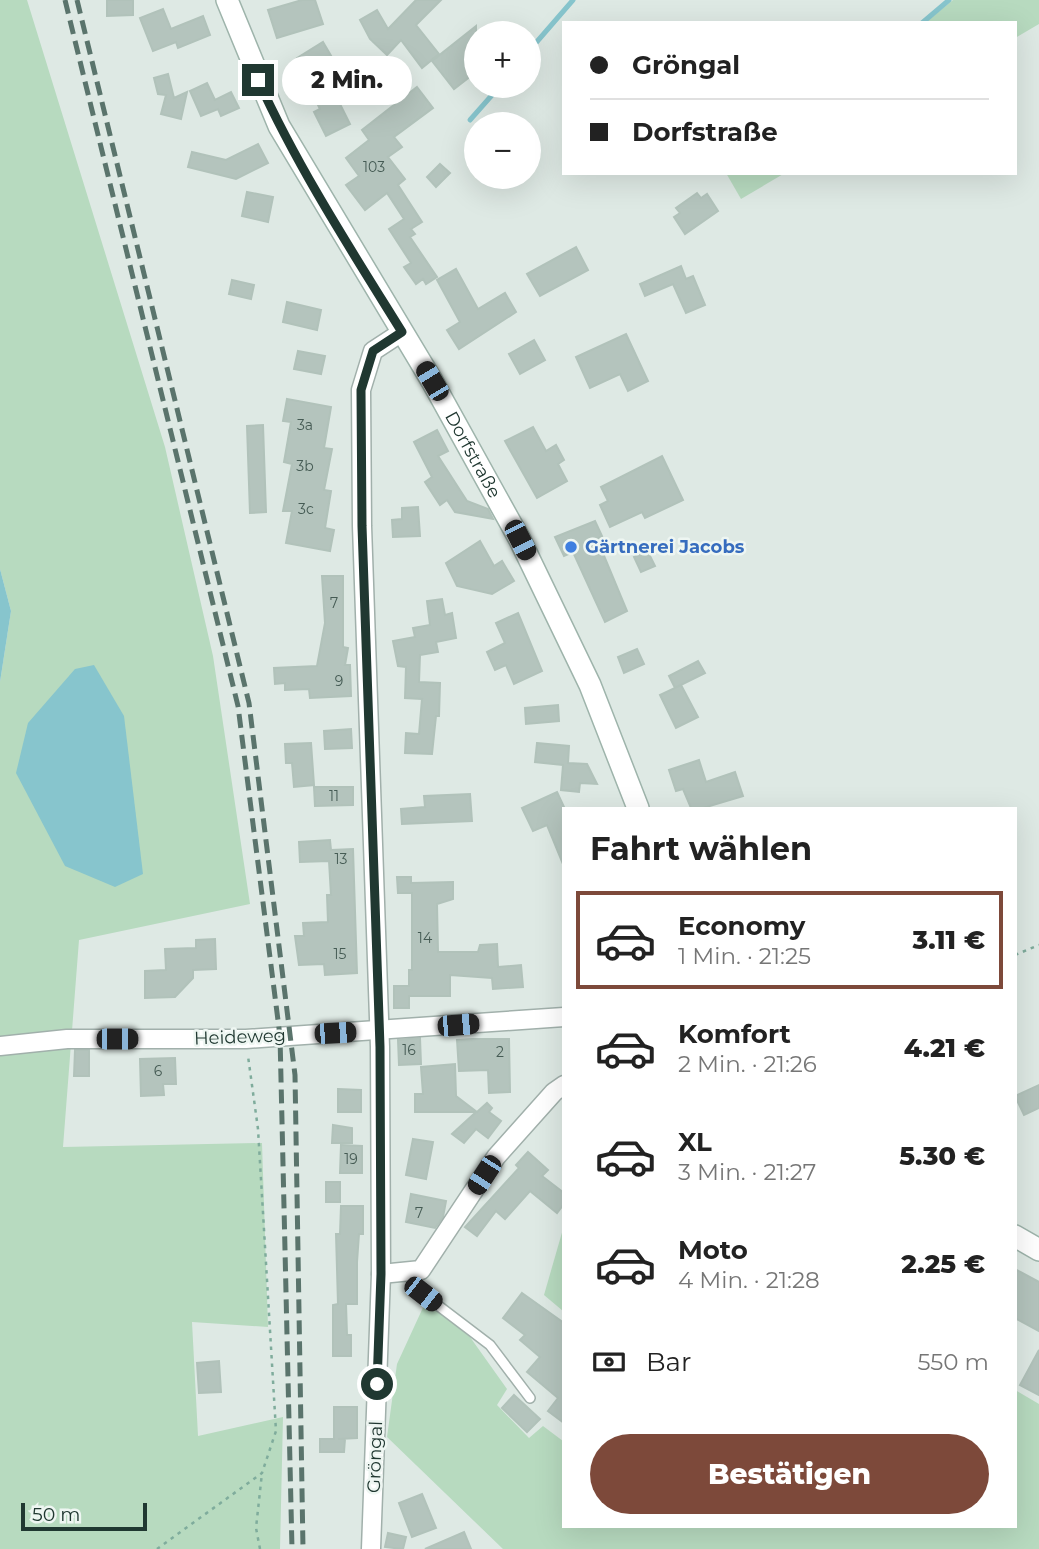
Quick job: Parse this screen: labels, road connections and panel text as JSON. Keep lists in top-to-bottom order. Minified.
{"streets":{"main road":["Dorfstraße"],"street":["Heideweg","Gröngal"]},"crossings":[["Dorfstraße","Gröngal"],["Heideweg","Gröngal"]],"places":["Gärtnerei Jacobs"],"house_numbers":["103","3a","3b","3c","7","9","11","13","14","15","16","2","6","19","7"],"scale_bar":"50 m","page":{"map_buttons":["+","−"],"banner":["Gröngal","Dorfstraße"],"bubble":"2 Min.","heading":"Fahrt wählen","list":[{"name":"Economy","note":"1 Min. · 21:25","value":"3.11 €"},{"name":"Komfort","note":"2 Min. · 21:26","value":"4.21 €"},{"name":"XL","note":"3 Min. · 21:27","value":"5.30 €"},{"name":"Moto","note":"4 Min. · 21:28","value":"2.25 €"}],"pay":["Bar","550 m"],"buttons":"Bestätigen","scale":"50 m"}}
